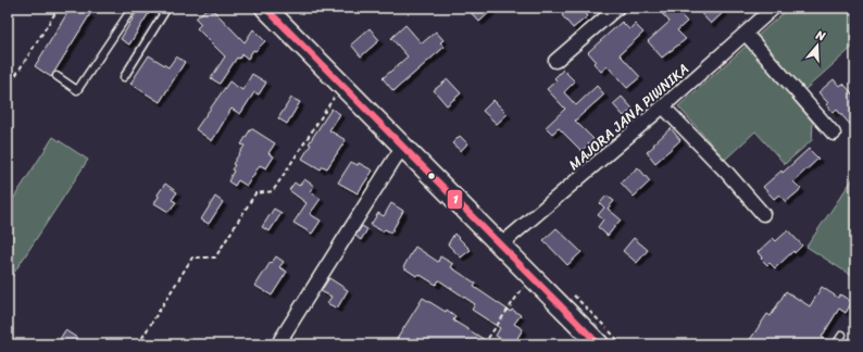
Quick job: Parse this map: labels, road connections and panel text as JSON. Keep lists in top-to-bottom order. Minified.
{"streets":{"street":["MAJORA JANA PIWNIKA"]},"lines":["transit line 1"],"north":"top"}
